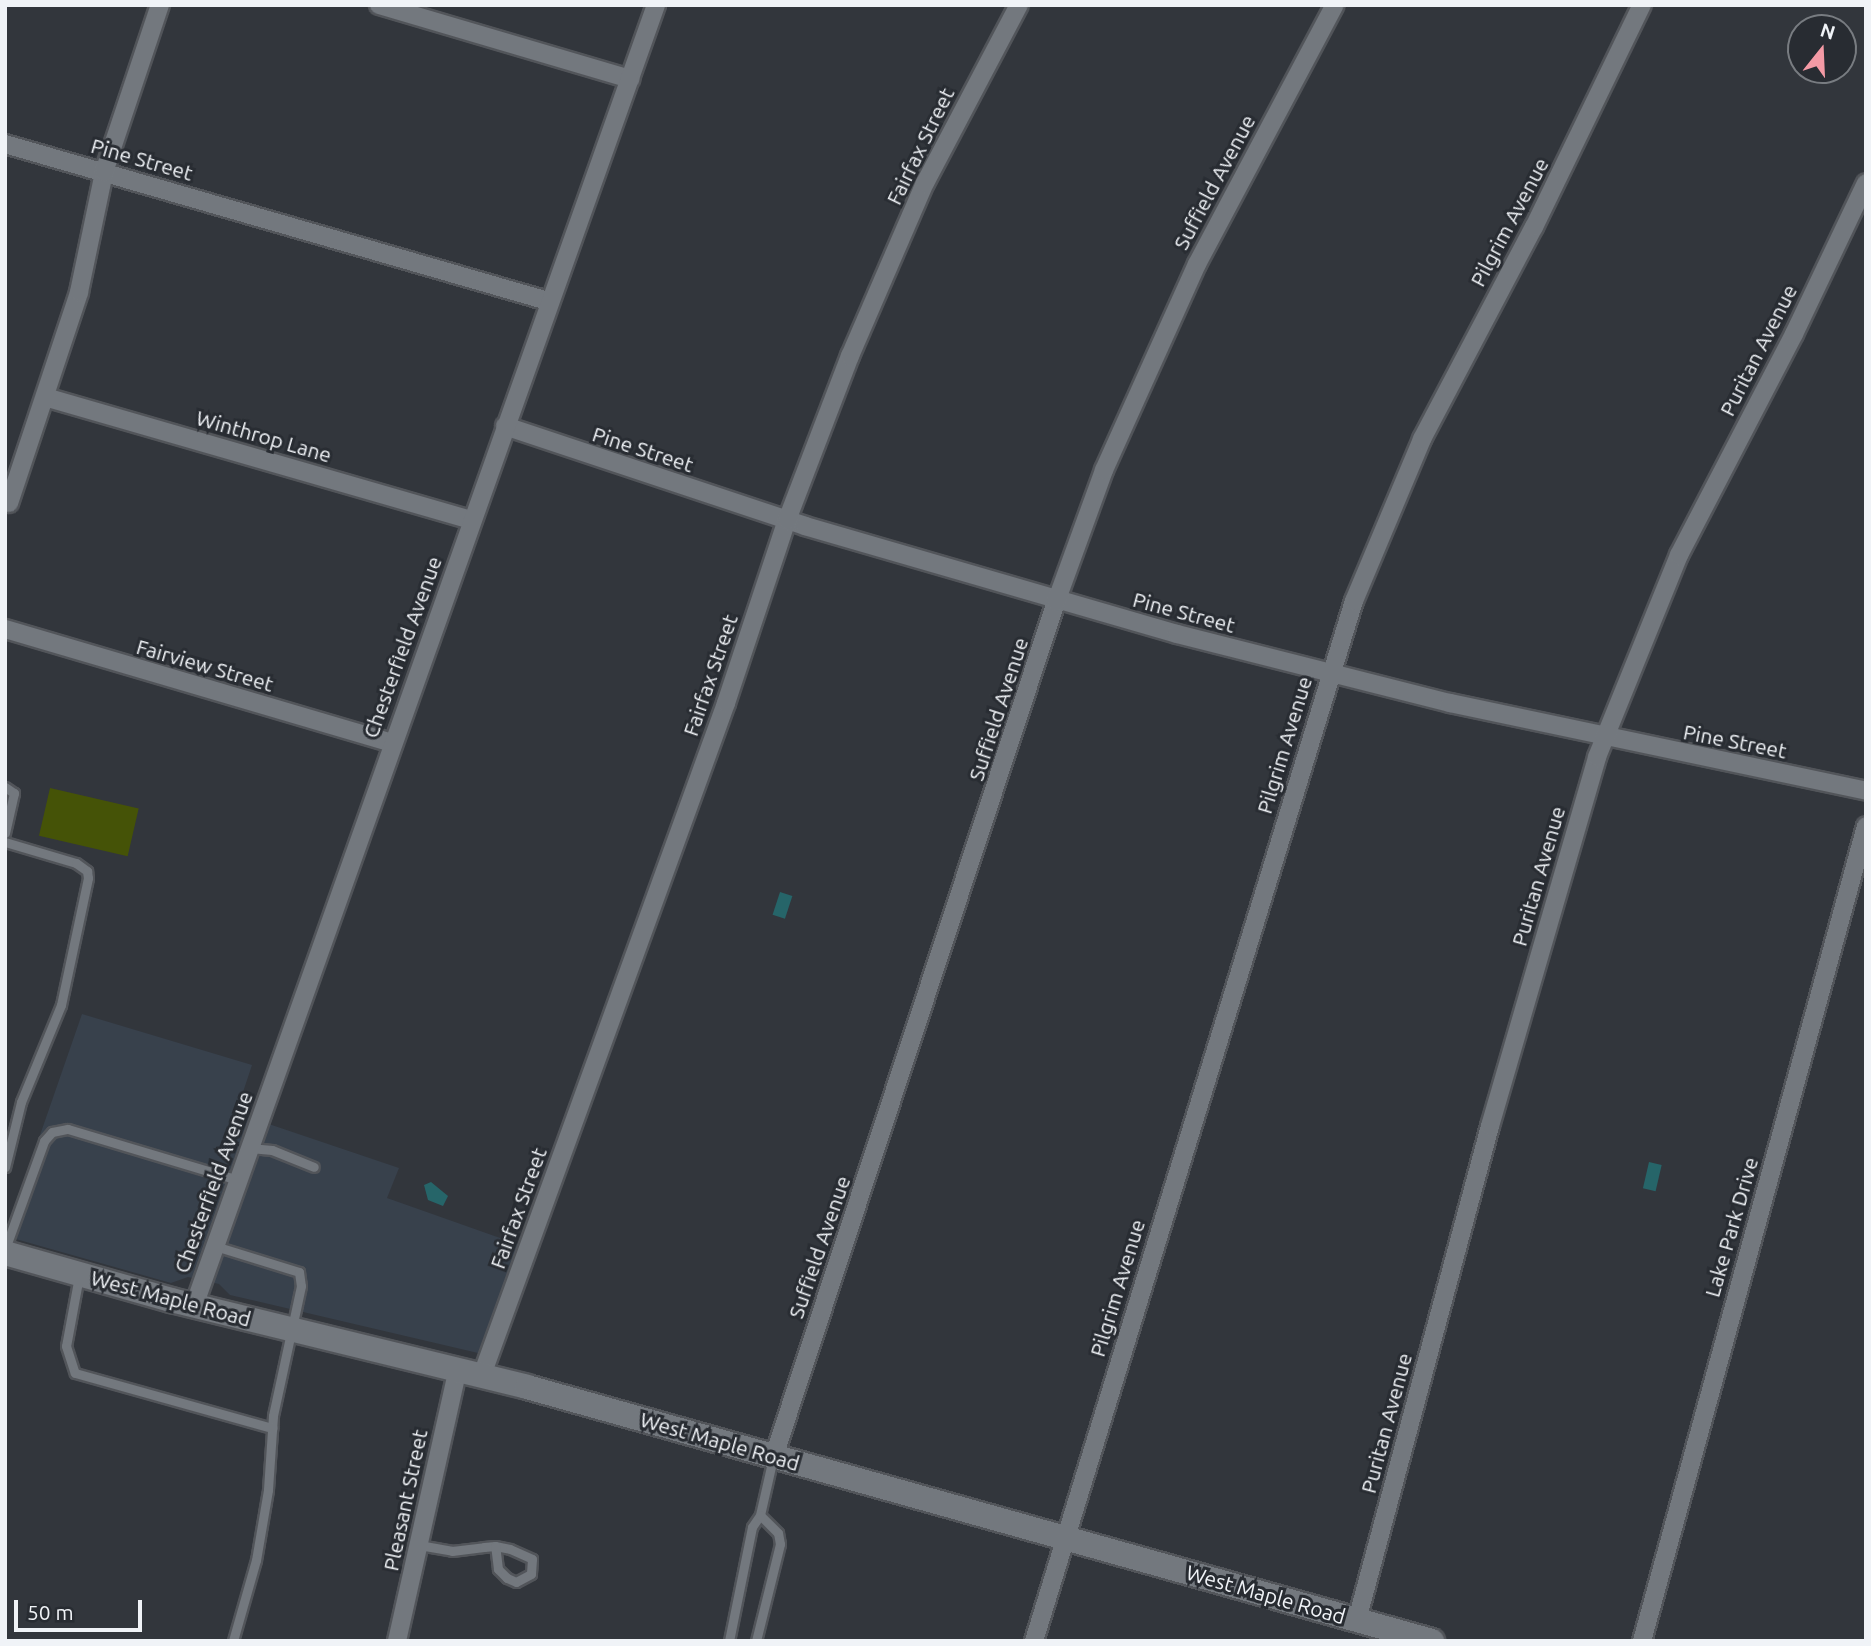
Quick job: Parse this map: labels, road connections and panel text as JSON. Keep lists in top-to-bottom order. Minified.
{"streets":{"main road":["West Maple Road"],"street":["Fairfax Street","Pine Street","Suffield Avenue","Pilgrim Avenue","Puritan Avenue","Winthrop Lane","Chesterfield Avenue","Fairview Street","Lake Park Drive","Pleasant Street"]},"crossings":[["Fairfax Street","Pine Street"],["Fairfax Street","West Maple Road"],["Pine Street","Suffield Avenue"],["Pine Street","Pilgrim Avenue"],["Pine Street","Puritan Avenue"],["Pine Street","Chesterfield Avenue"],["Suffield Avenue","West Maple Road"],["Pilgrim Avenue","West Maple Road"],["Puritan Avenue","West Maple Road"],["Winthrop Lane","Chesterfield Avenue"],["Chesterfield Avenue","Fairview Street"],["Chesterfield Avenue","West Maple Road"],["West Maple Road","Pleasant Street"]],"scale_bar":"50 m","north":"top"}
